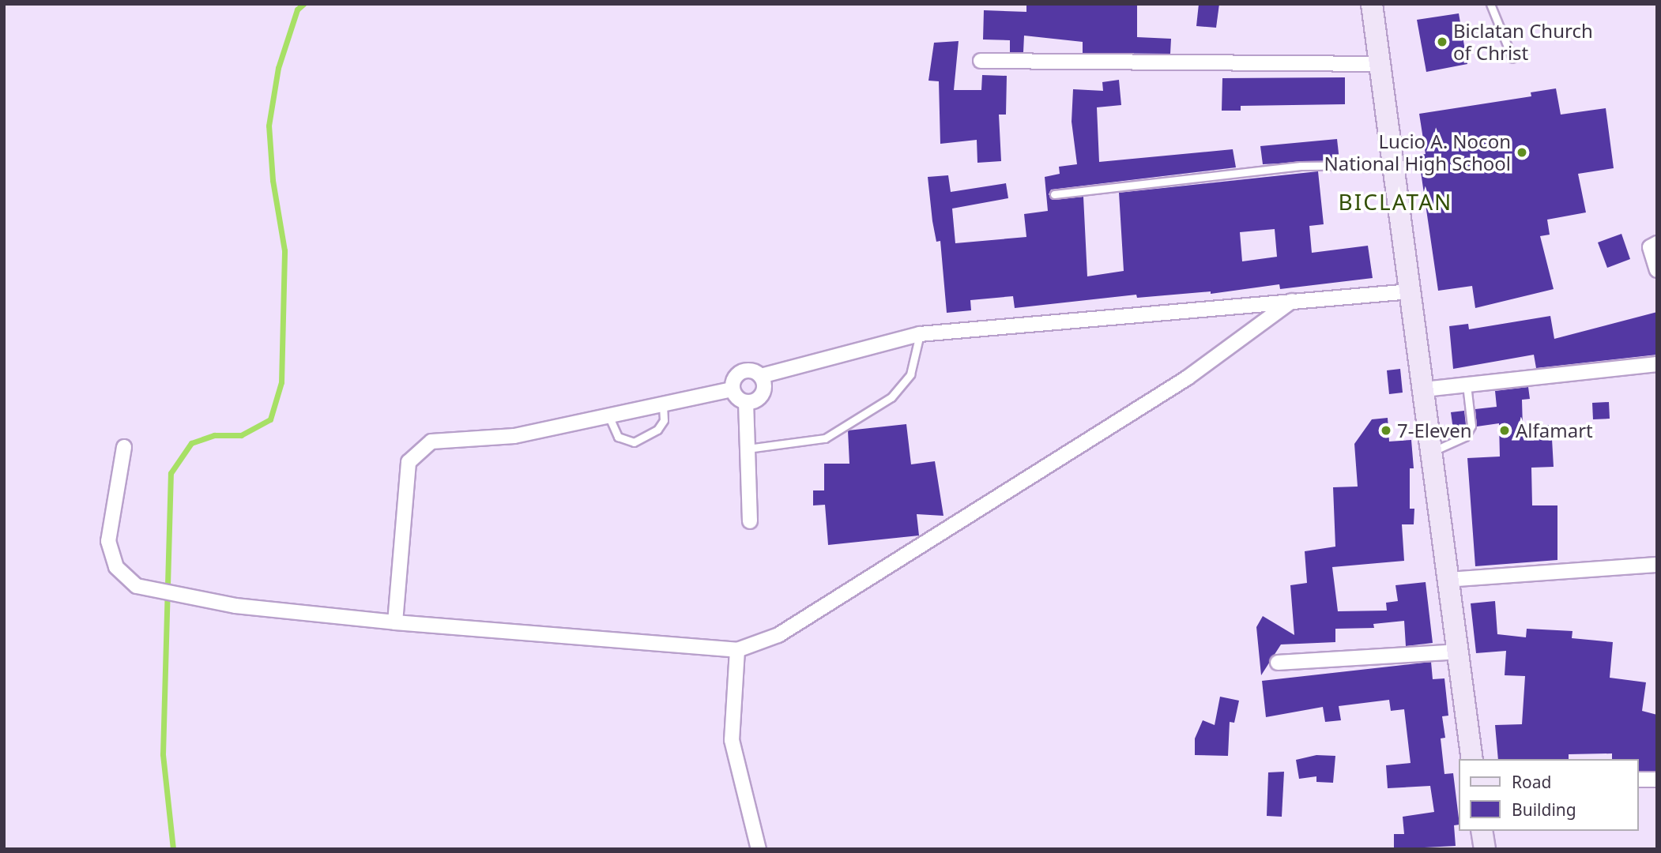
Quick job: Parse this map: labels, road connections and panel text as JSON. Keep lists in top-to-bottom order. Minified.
{"districts":["BICLATAN"],"places":["Biclatan Church of Christ","Lucio A. Nocon National High School","7-Eleven","Alfamart"],"legend":["Road","Building"]}
